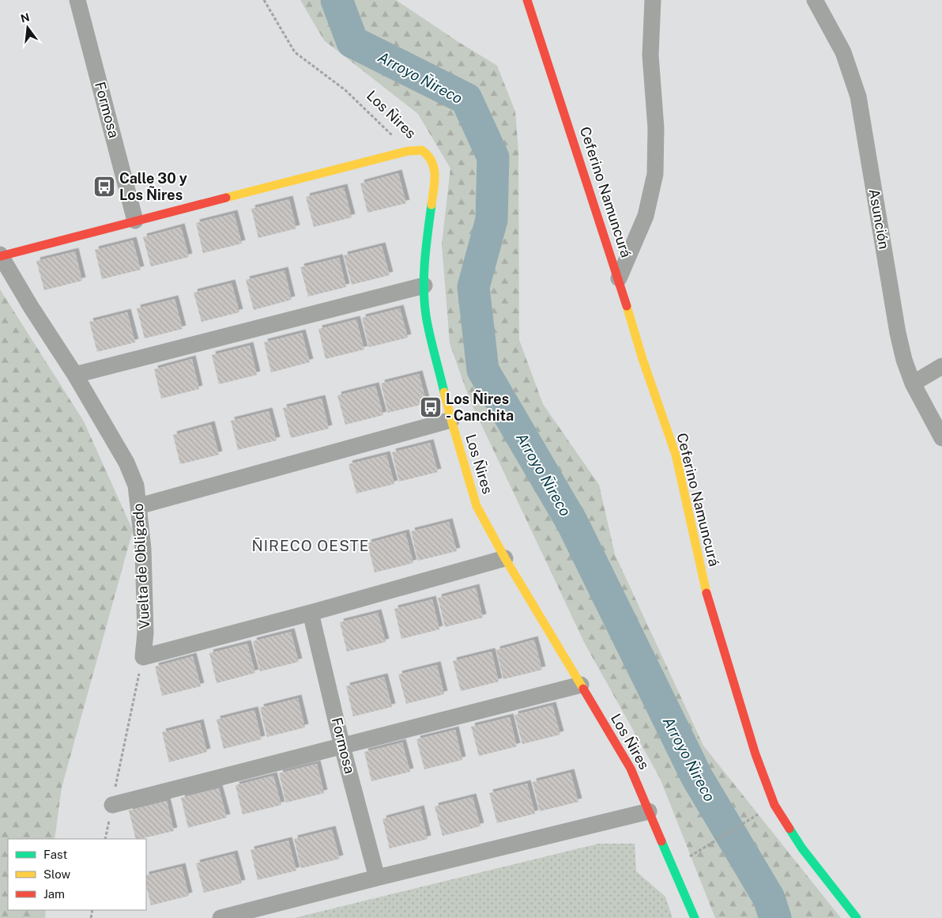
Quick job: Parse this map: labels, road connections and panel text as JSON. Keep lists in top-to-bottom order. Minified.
{"streets":{"street":["Formosa","Los Ñires","Ceferino Namuncurá","Asunción","Vuelta de Obligado"]},"districts":["ÑIRECO OESTE"],"water":["Arroyo Ñireco"],"places":{"bus stop":["Calle 30 y Los Ñires","Los Ñires - Canchita"]},"legend":["Fast","Slow","Jam"],"north":"top"}
